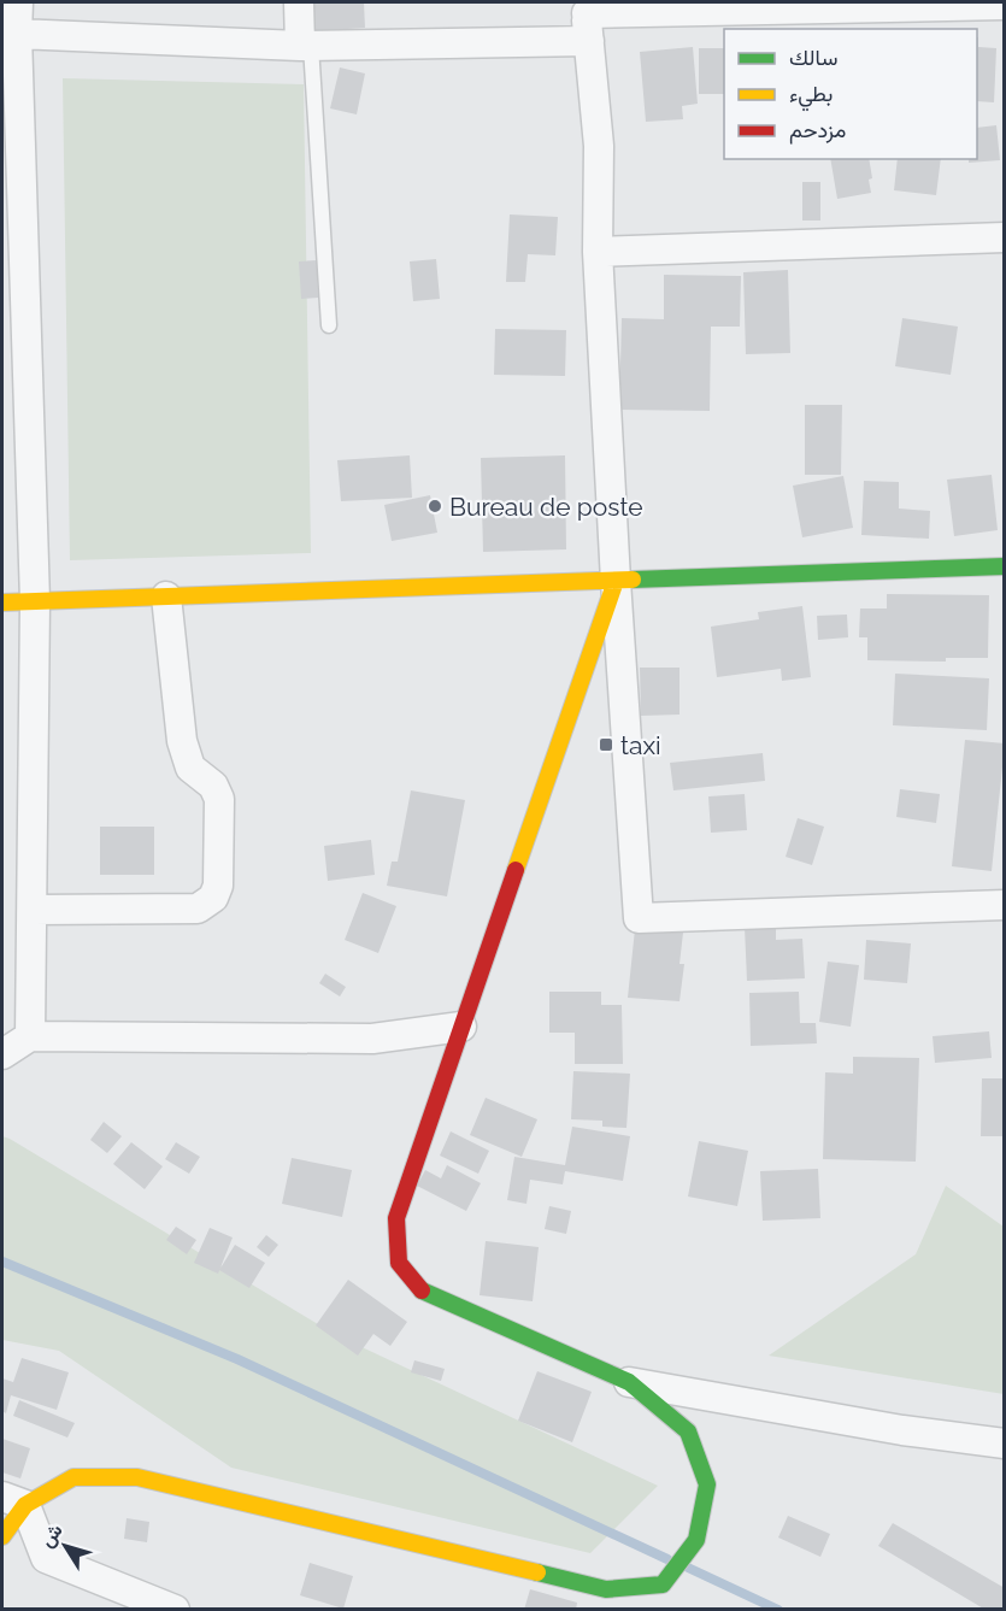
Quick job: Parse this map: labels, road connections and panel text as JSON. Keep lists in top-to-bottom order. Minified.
{"places":{"other":["Bureau de poste"],"transit":["taxi"]},"legend":["سالك","بطيء","مزدحم"],"north":"top left"}
